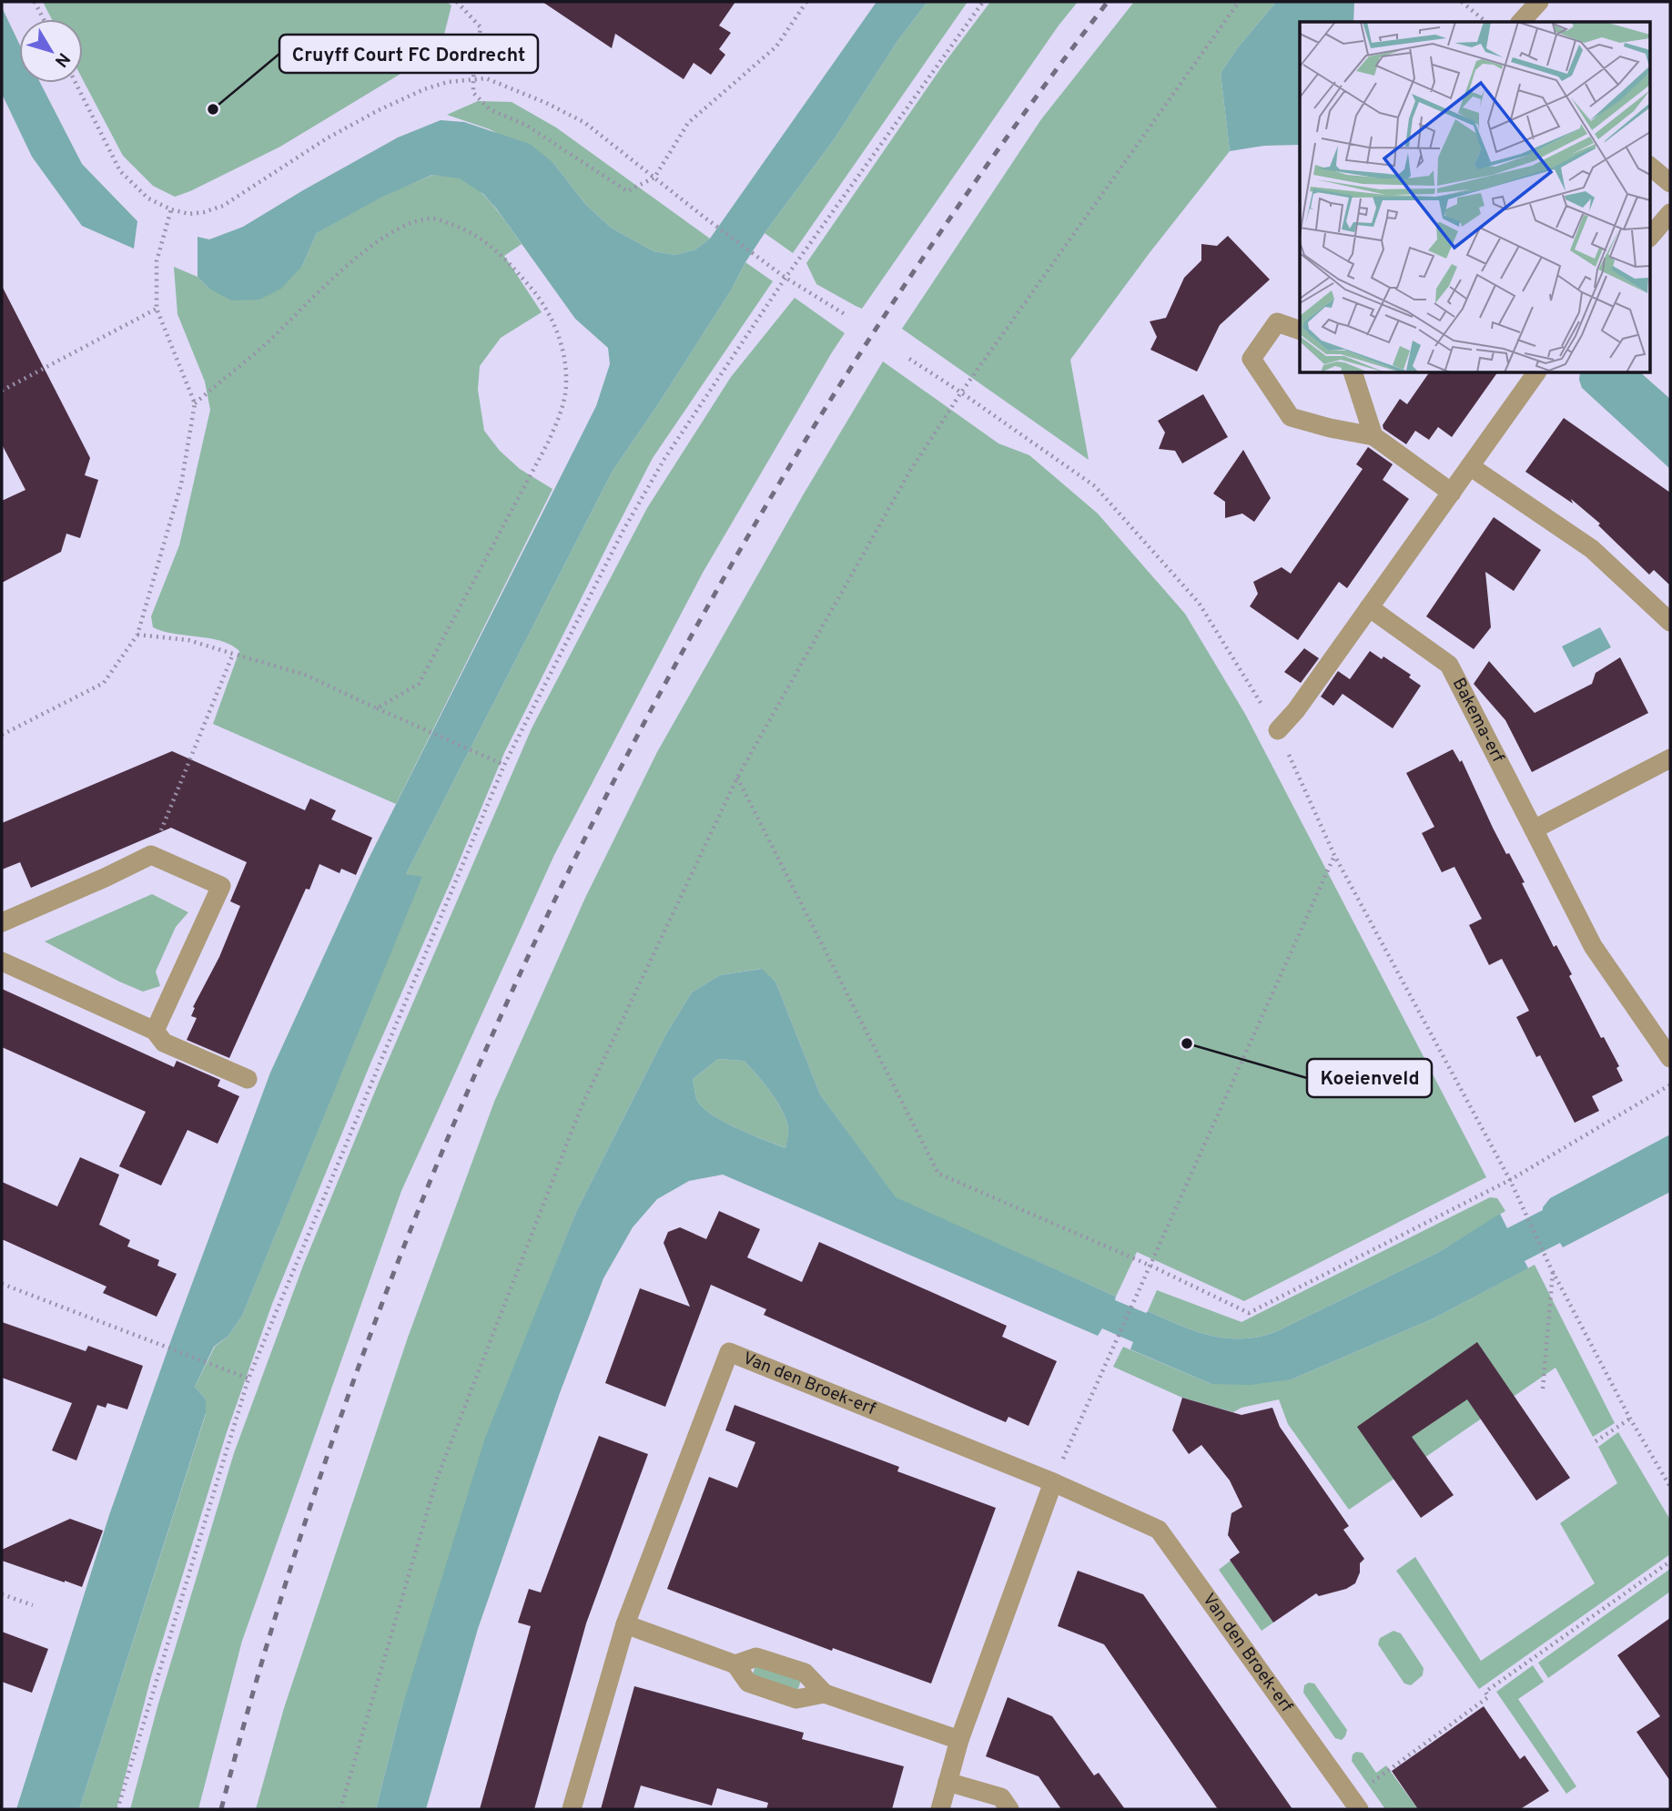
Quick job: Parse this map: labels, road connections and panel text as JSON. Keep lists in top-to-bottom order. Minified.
{"streets":{"street":["Bakema-erf","Van den Broek-erf"]},"places":["Cruyff Court FC Dordrecht","Koeienveld"],"north":"bottom right"}
